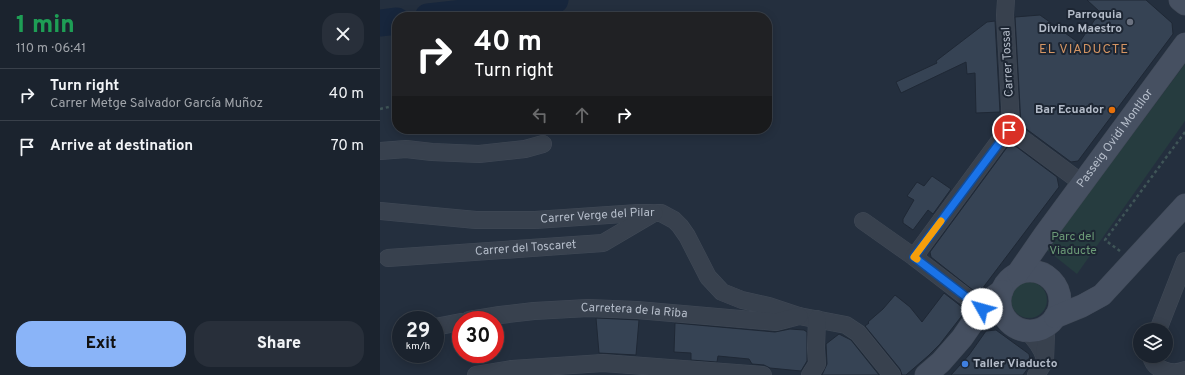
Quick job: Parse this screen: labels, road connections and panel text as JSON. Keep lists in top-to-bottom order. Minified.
{"streets":{"main road":["Passeig Ovidi Montllor"],"street":["Carrer Tossal","Carrer Verge del Pilar","Carrer del Toscaret","Carretera de la Riba"]},"crossings":[["Carrer Verge del Pilar","Carrer del Toscaret"],["Carrer Verge del Pilar","Carretera de la Riba"]],"districts":["EL VIADUCTE"],"parks":["Parc del Viaducte"],"places":["Parroquia Divino Maestro","Bar Ecuador","Taller Viaducto"],"page":{"heading":["1 min","110 m · 06:41"],"turn":["40 m","Turn right"],"list":[{"name":"Turn right","note":"Carrer Metge Salvador García Muñoz","value":"40 m"},{"name":"Arrive at destination","value":"70 m"}],"speed":"29 km/h","limit":"30","buttons":["Exit","Share"]}}
